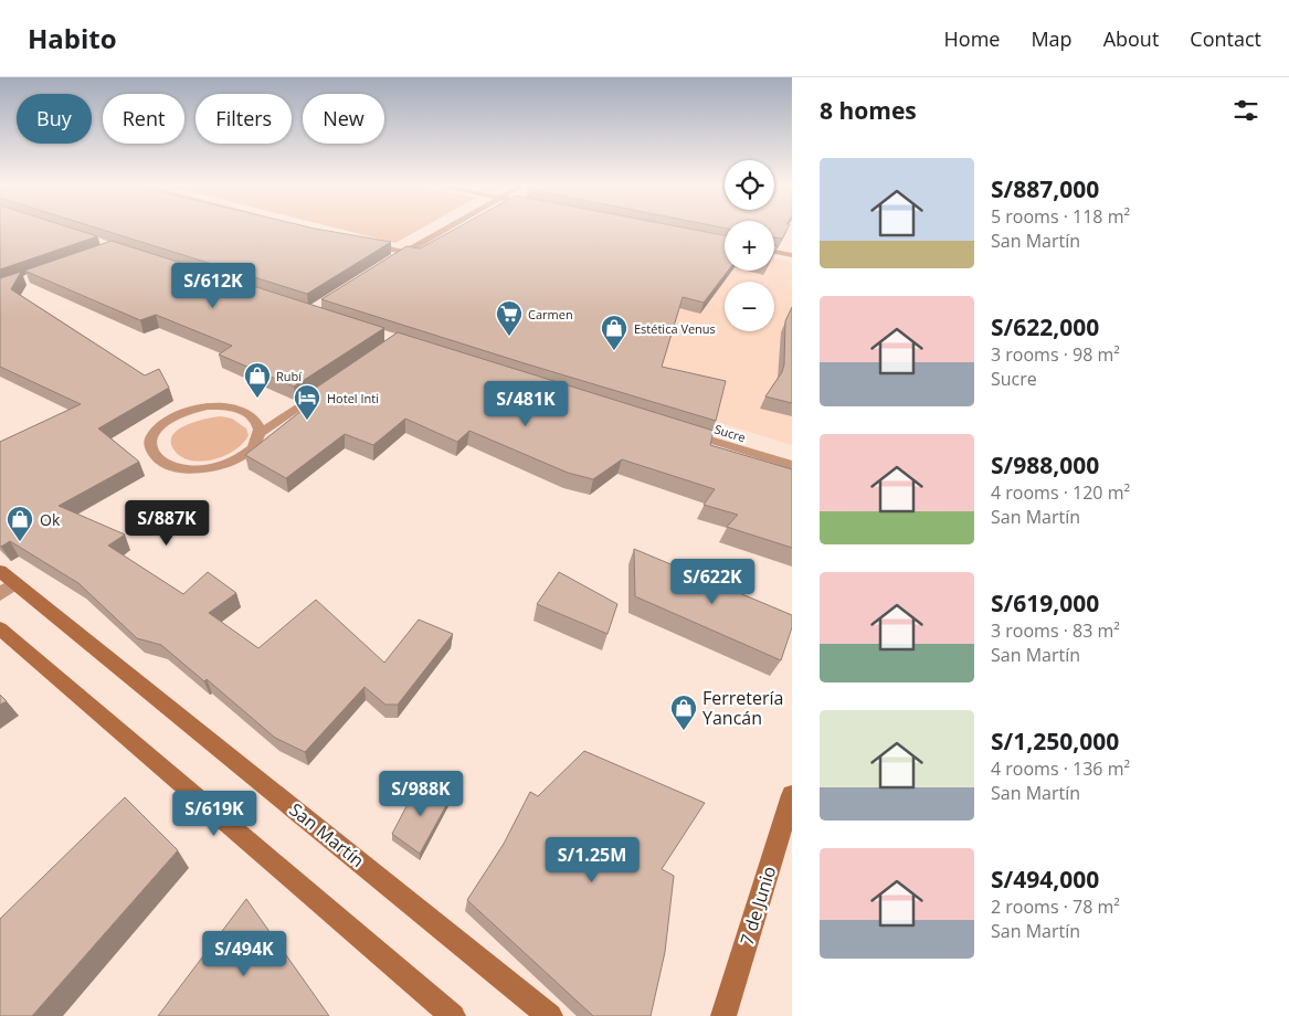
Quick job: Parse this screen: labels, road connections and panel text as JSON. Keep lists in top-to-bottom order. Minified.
{"streets":{"main road":["San Martín","7 de Junio"],"street":["Sucre"]},"places":{"supermarket":["Carmen"],"shop":["Estética Venus","Rubí","Ok","Ferretería Yancán"],"hotel":["Hotel Inti"]},"page":{"header":"Habito","nav":["Home","Map","About","Contact"],"heading":"8 homes","chip":["Buy","Rent","Filters","New"],"list":[{"name":"S/887,000","note":"5 rooms · 118 m² · San Martín"},{"name":"S/622,000","note":"3 rooms · 98 m² · Sucre"},{"name":"S/988,000","note":"4 rooms · 120 m² · San Martín"},{"name":"S/619,000","note":"3 rooms · 83 m² · San Martín"},{"name":"S/1,250,000","note":"4 rooms · 136 m² · San Martín"},{"name":"S/494,000","note":"2 rooms · 78 m² · San Martín"}],"map_buttons":["+","−"],"price":["S/612K","S/481K","S/887K","S/622K","S/988K","S/619K","S/1.25M","S/494K"]}}
